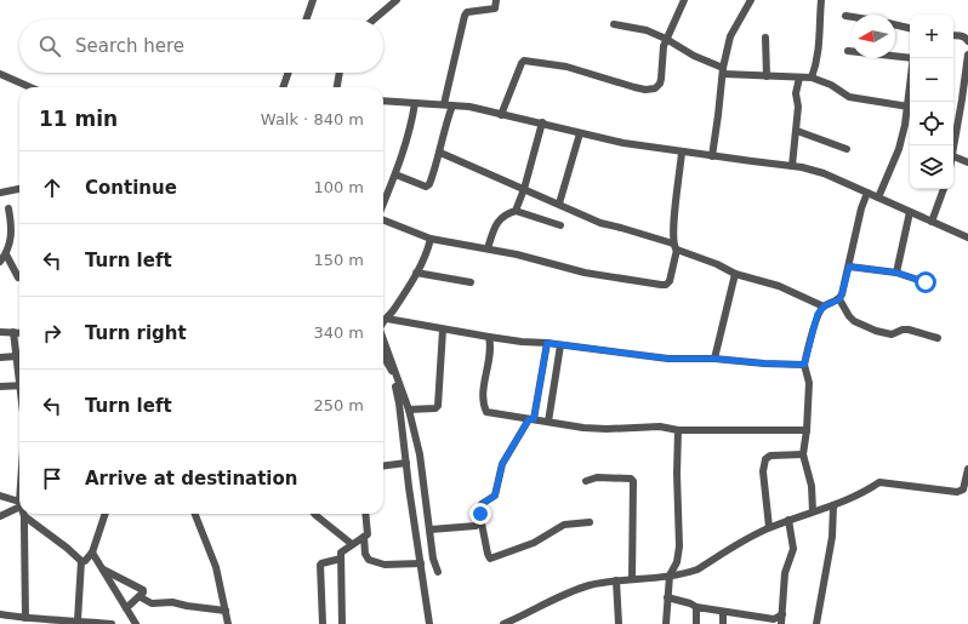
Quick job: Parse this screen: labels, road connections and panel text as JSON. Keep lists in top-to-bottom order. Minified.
{"north":"left","page":{"map_buttons":["+","−"],"search":"Search here","heading":["11 min","Walk · 840 m"],"list":[["Continue","100 m"],["Turn left","150 m"],["Turn right","340 m"],["Turn left","250 m"],"Arrive at destination"]}}
